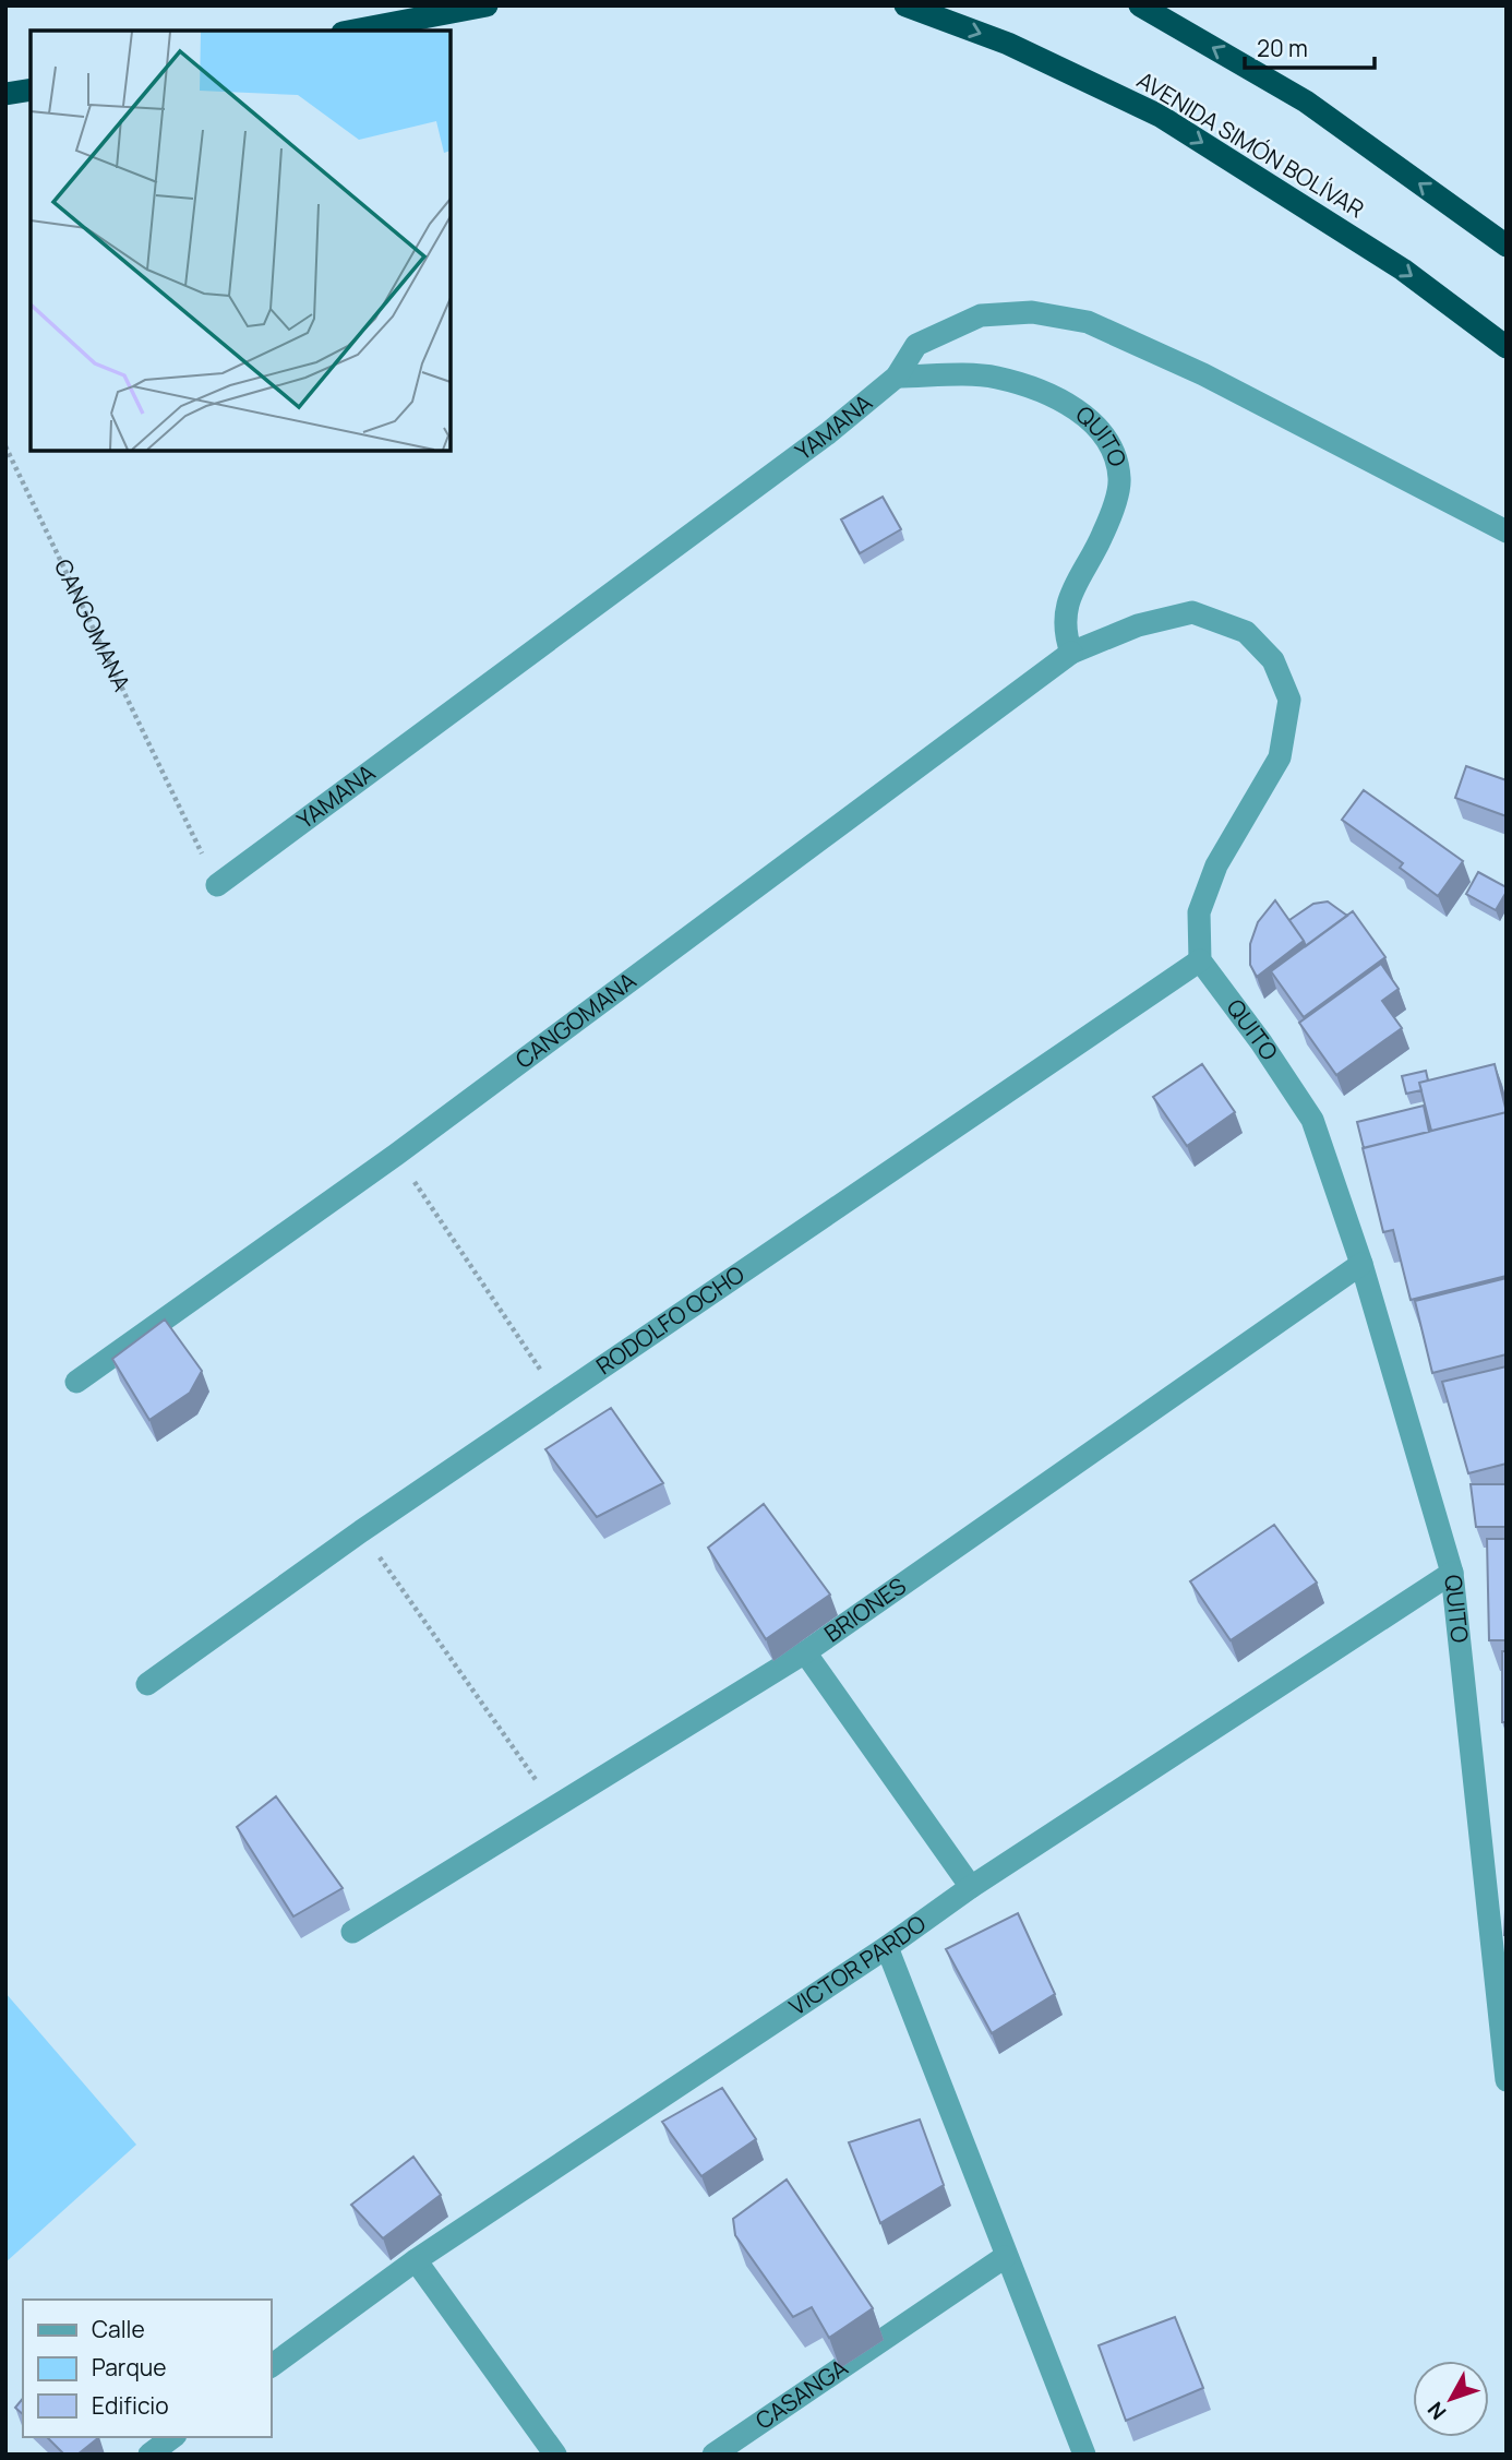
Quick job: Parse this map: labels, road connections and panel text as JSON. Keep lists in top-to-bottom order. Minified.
{"streets":{"highway":["AVENIDA SIMÓN BOLÍVAR"],"street":["YAMANA","QUITO","CANGOMANA","RODOLFO OCHO","BRIONES","VICTOR PARDO","CASANGA"]},"crossings":[["YAMANA","QUITO"],["YAMANA","CANGOMANA"],["QUITO","CANGOMANA"],["QUITO","RODOLFO OCHO"],["QUITO","BRIONES"],["QUITO","VICTOR PARDO"]],"legend":["Calle","Parque","Edificio"],"scale_bar":"20 m","north":"bottom left"}
